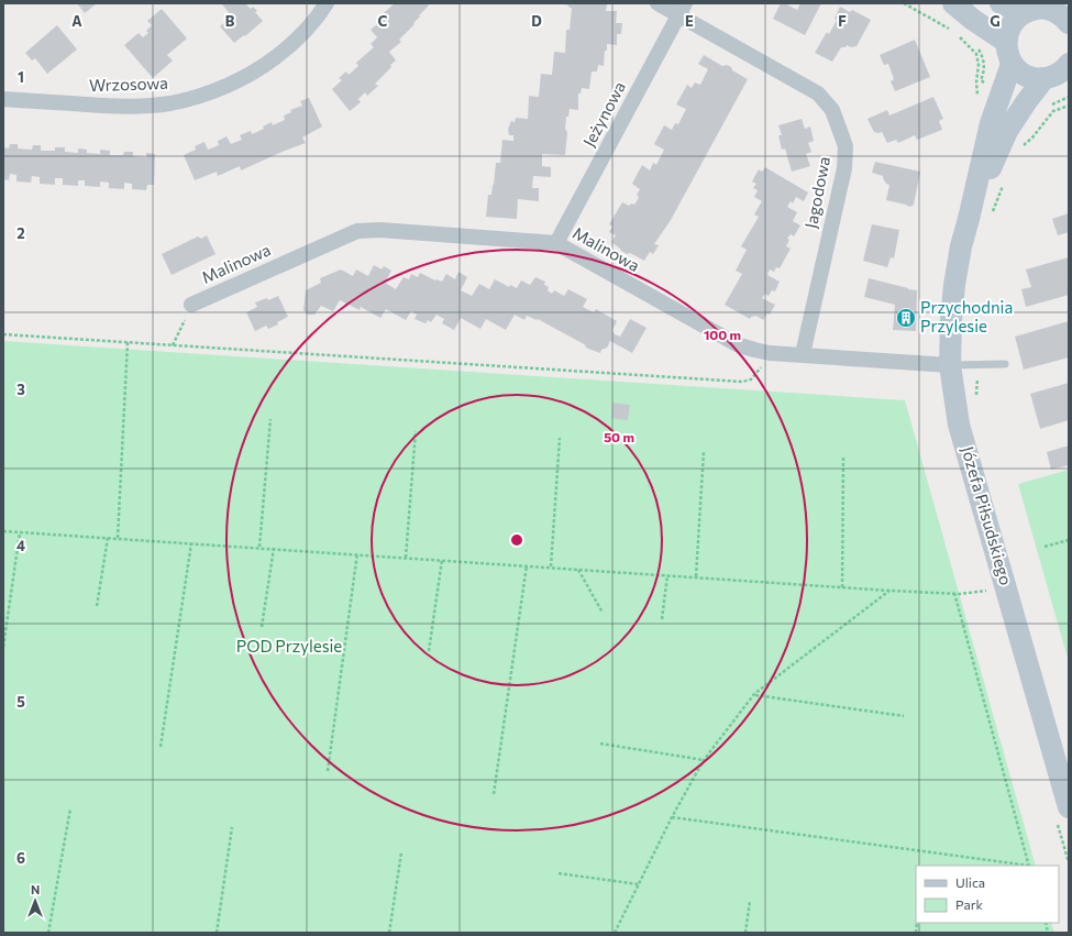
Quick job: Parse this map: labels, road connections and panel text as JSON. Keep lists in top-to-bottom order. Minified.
{"streets":{"street":["Wrzosowa","Jeżynowa","Jagodowa","Malinowa","Józefa Piłsudskiego"]},"crossings":[["Jeżynowa","Jagodowa"],["Jeżynowa","Malinowa"],["Jagodowa","Malinowa"],["Malinowa","Józefa Piłsudskiego"]],"parks":["POD Przylesie"],"places":{"building":["Przychodnia Przylesie"]},"legend":["Ulica","Park"],"north":"top","grid":{"columns":["A","B","C","D","E","F","G"],"rows":["1","2","3","4","5","6"]},"rings":["100 m","50 m"]}
